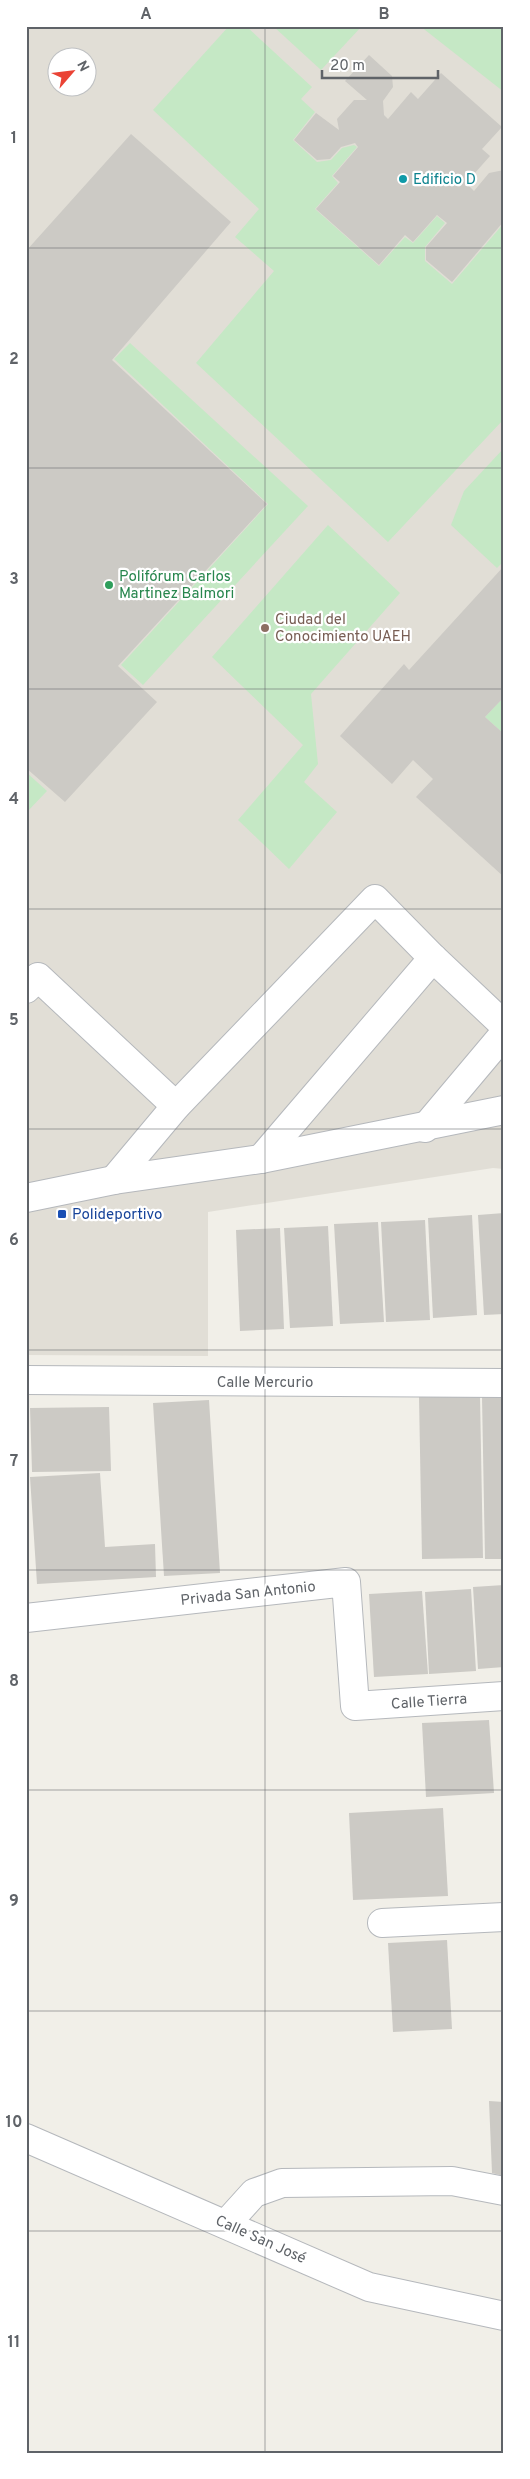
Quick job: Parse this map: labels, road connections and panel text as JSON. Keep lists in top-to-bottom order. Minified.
{"streets":{"street":["Calle Mercurio","Privada San Antonio","Calle Tierra","Calle San José"]},"crossings":[["Privada San Antonio","Calle Tierra"]],"places":{"other":["Edificio D","Polifórum Carlos Martinez Balmori","Ciudad del Conocimiento UAEH"],"transit":["Polideportivo"]},"scale_bar":"20 m","north":"top right","grid":{"columns":["A","B"],"rows":["1","2","3","4","5","6","7","8","9","10","11"]}}
